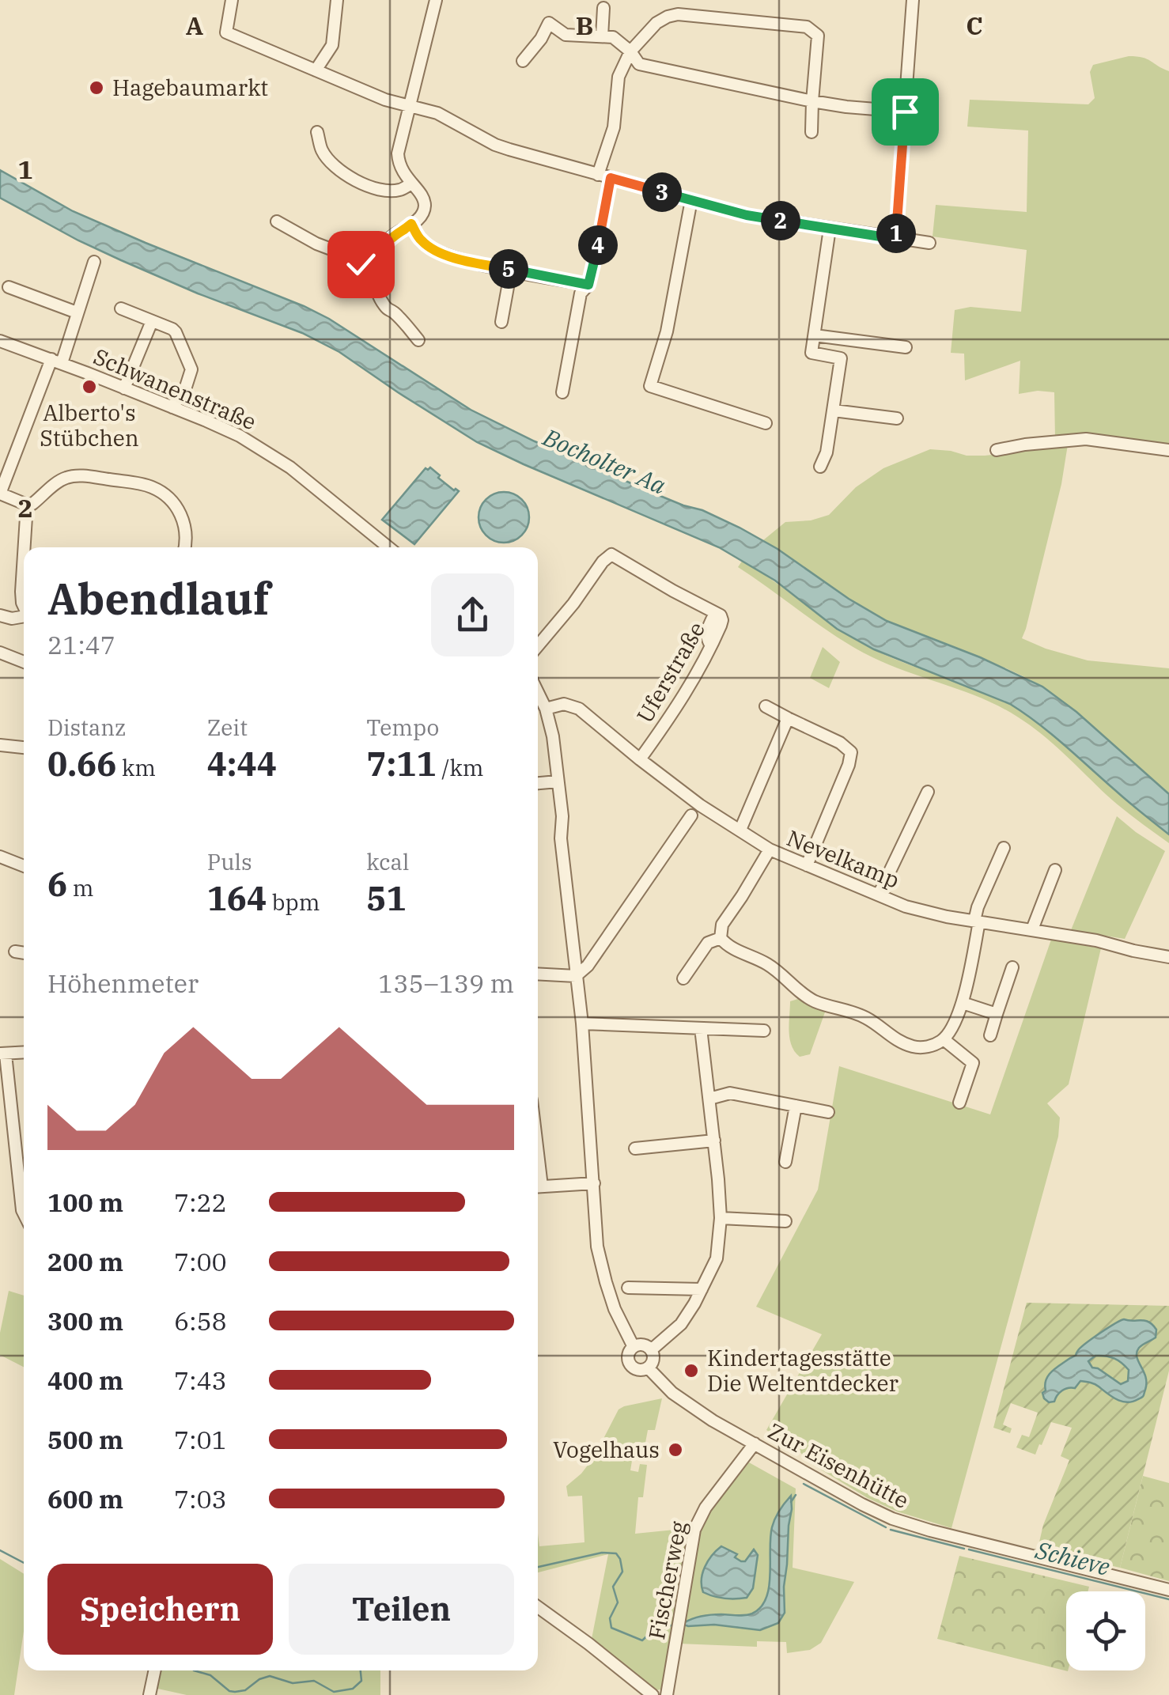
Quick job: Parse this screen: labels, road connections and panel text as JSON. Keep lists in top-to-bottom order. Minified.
{"streets":{"street":["Schwanenstraße","Uferstraße","Nevelkamp","Zur Eisenhütte","Fischerweg"]},"crossings":[["Uferstraße","Nevelkamp"],["Zur Eisenhütte","Fischerweg"]],"water":["Bocholter Aa","Schieve"],"places":["Hagebaumarkt","Alberto's Stübchen","Kindertagesstätte Die Weltentdecker","Vogelhaus"],"page":{"pins":["3","2","1","4","5"],"heading":["Abendlauf","21:47"],"stats":[["Distanz","0.66 km"],["Zeit","4:44"],["Tempo","7:11 /km"],["6 m"],["Puls","164 bpm"],["kcal","51"]],"chart":["Höhenmeter","135–139 m"],"list":[{"name":"100 m","note":"7:22"},{"name":"200 m","note":"7:00"},{"name":"300 m","note":"6:58"},{"name":"400 m","note":"7:43"},{"name":"500 m","note":"7:01"},{"name":"600 m","note":"7:03"}],"buttons":["Speichern","Teilen"]},"grid":{"columns":["A","B","C"],"rows":["1","2"]}}
